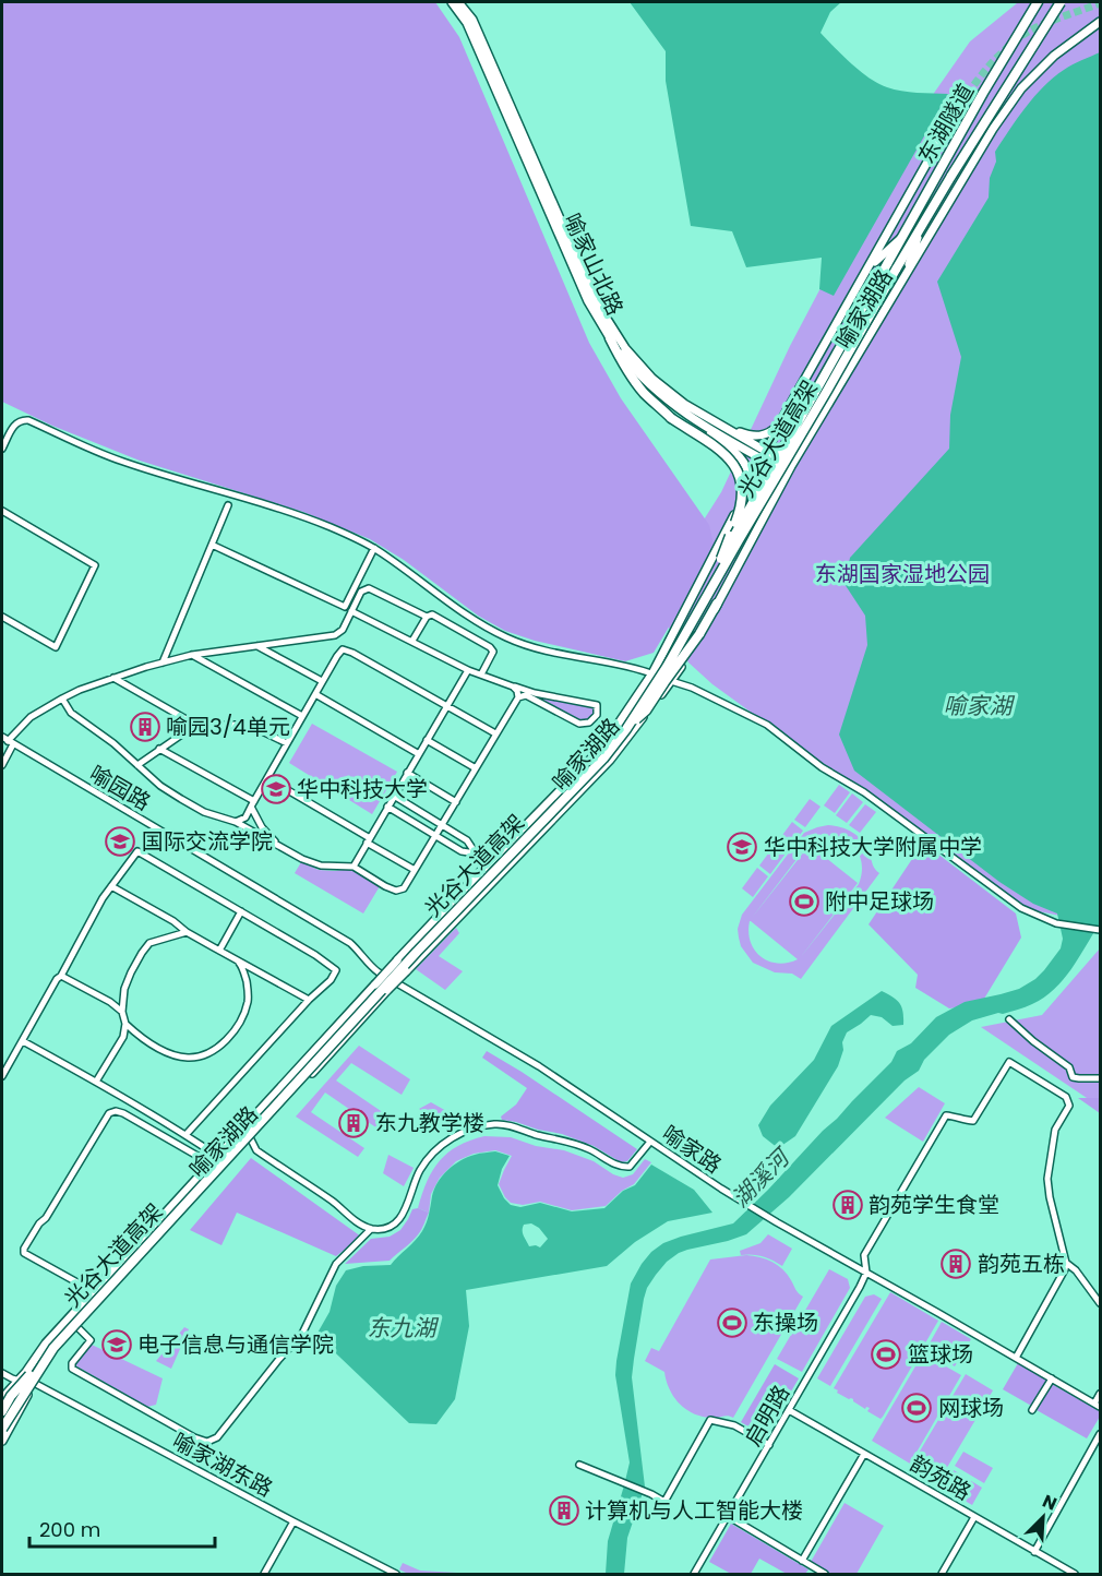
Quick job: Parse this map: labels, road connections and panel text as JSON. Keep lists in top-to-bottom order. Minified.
{"streets":{"highway":["东湖隧道","光谷大道高架"],"main road":["喻家山北路","喻家湖路"],"street":["喻园路","喻家路","启明路","喻家湖东路","韵苑路"]},"crossings":[["东湖隧道","光谷大道高架"],["喻家山北路","喻家湖路"],["喻家湖路","喻家路"],["喻家湖路","喻家湖东路"],["喻园路","喻家路"],["喻家路","启明路"],["启明路","韵苑路"]],"water":["喻家湖","湖溪河","东九湖"],"parks":["东湖国家湿地公园"],"places":{"building":["喻园3/4单元","东九教学楼","韵苑学生食堂","韵苑五栋","计算机与人工智能大楼"],"school or university":["华中科技大学","国际交流学院","华中科技大学附属中学","电子信息与通信学院"],"sports":["附中足球场","东操场","篮球场","网球场"]},"scale_bar":"200 m","north":"top right"}
